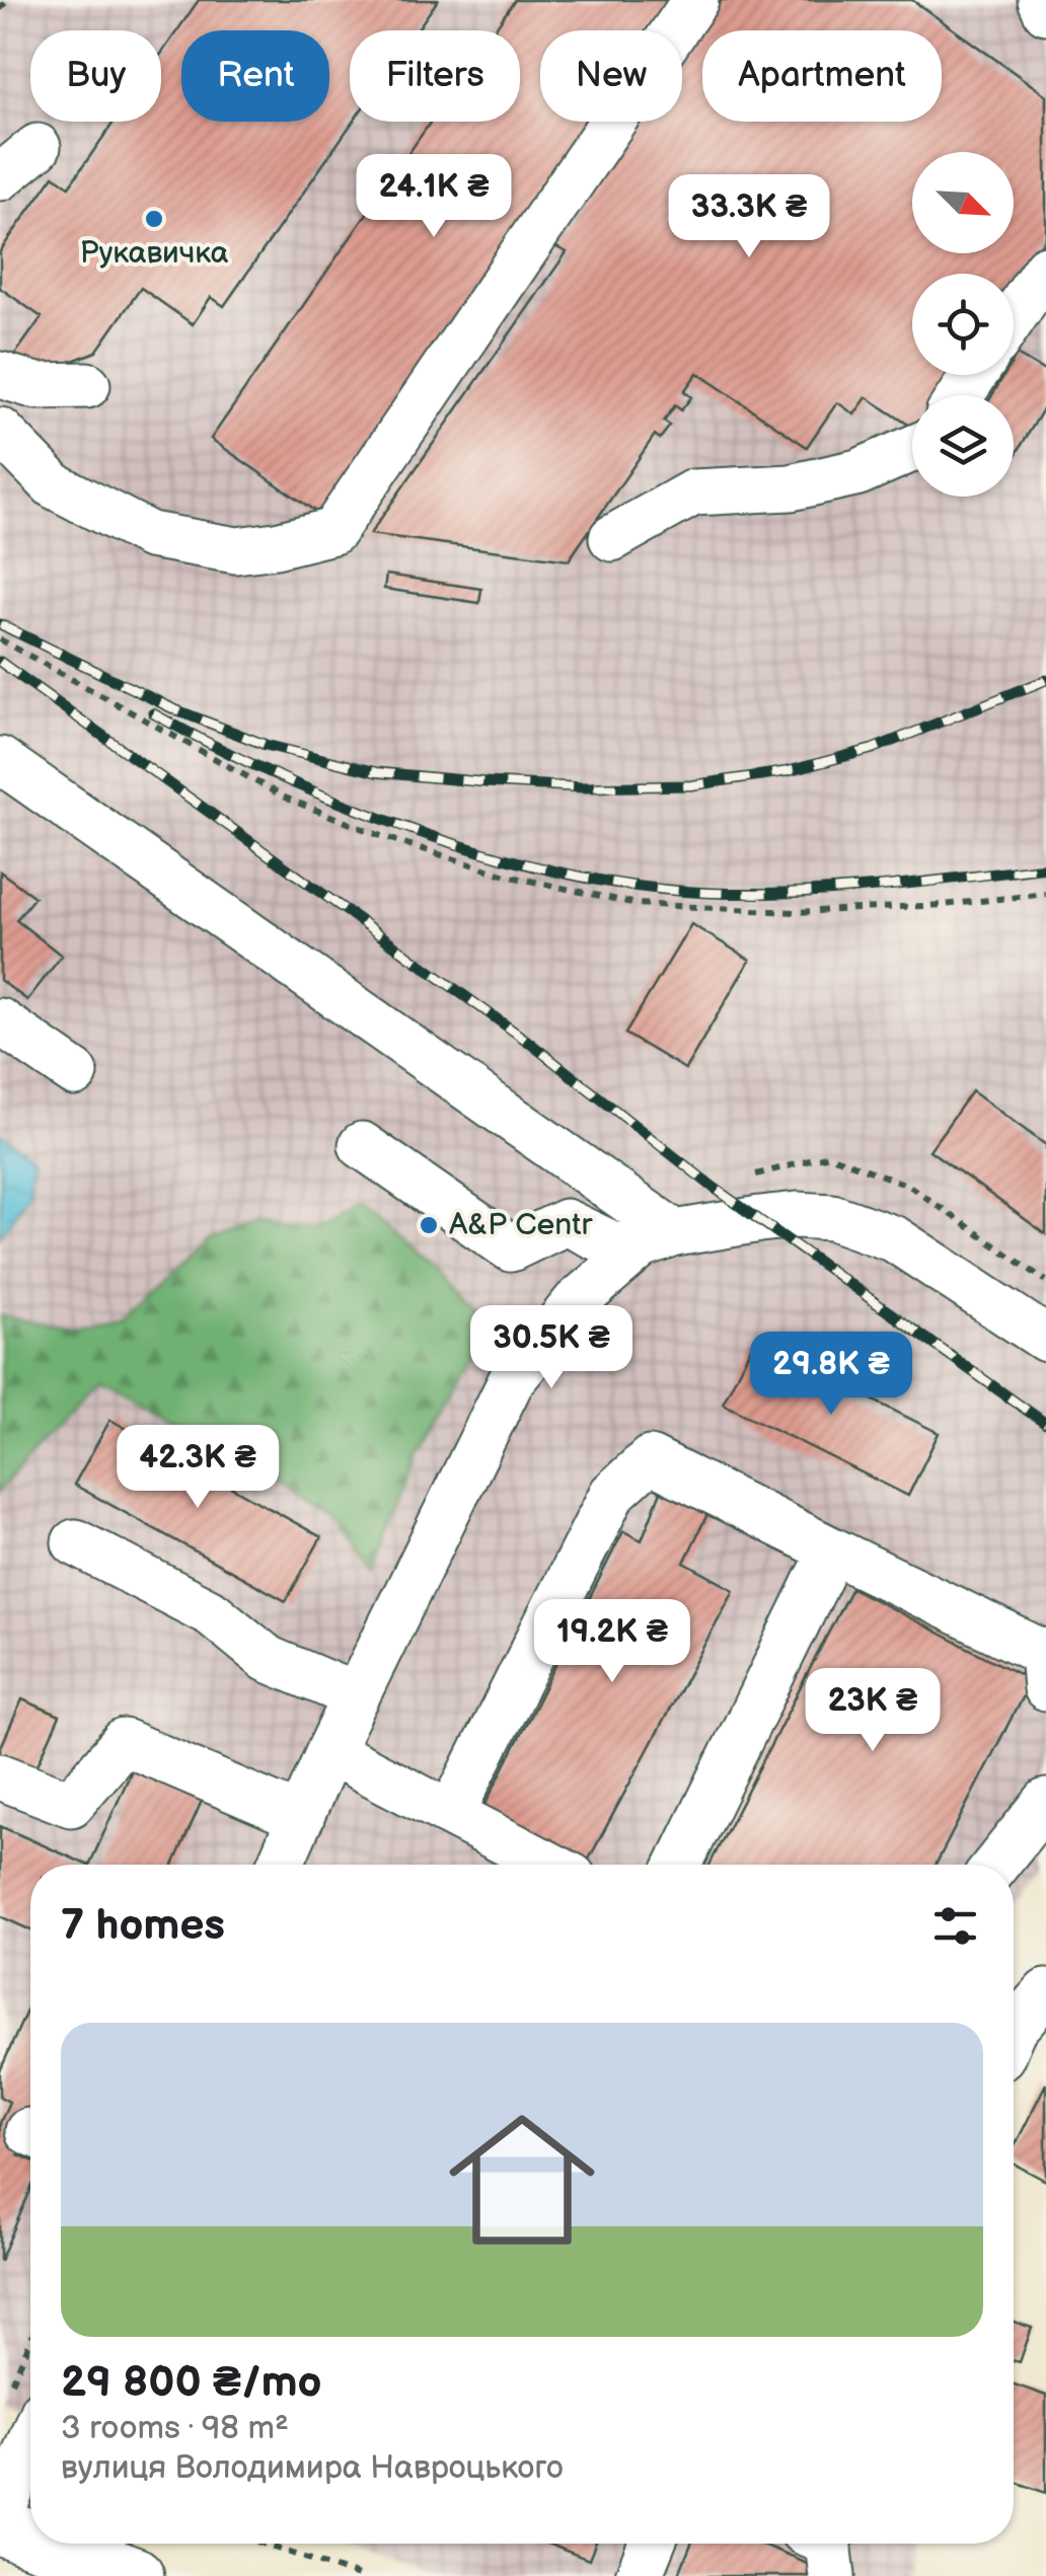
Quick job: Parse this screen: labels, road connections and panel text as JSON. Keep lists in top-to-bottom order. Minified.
{"places":["Рукавичка","A&P Centr"],"north":"bottom right","page":{"chip":["Buy","Rent","Filters","New","Apartment"],"price":["24.1K ₴","33.3K ₴","30.5K ₴","29.8K ₴","42.3K ₴","19.2K ₴","23K ₴"],"heading":"7 homes","list":[{"name":"29 800 ₴/mo","note":"3 rooms · 98 m² · вулиця Володимира Навроцького"}]}}
